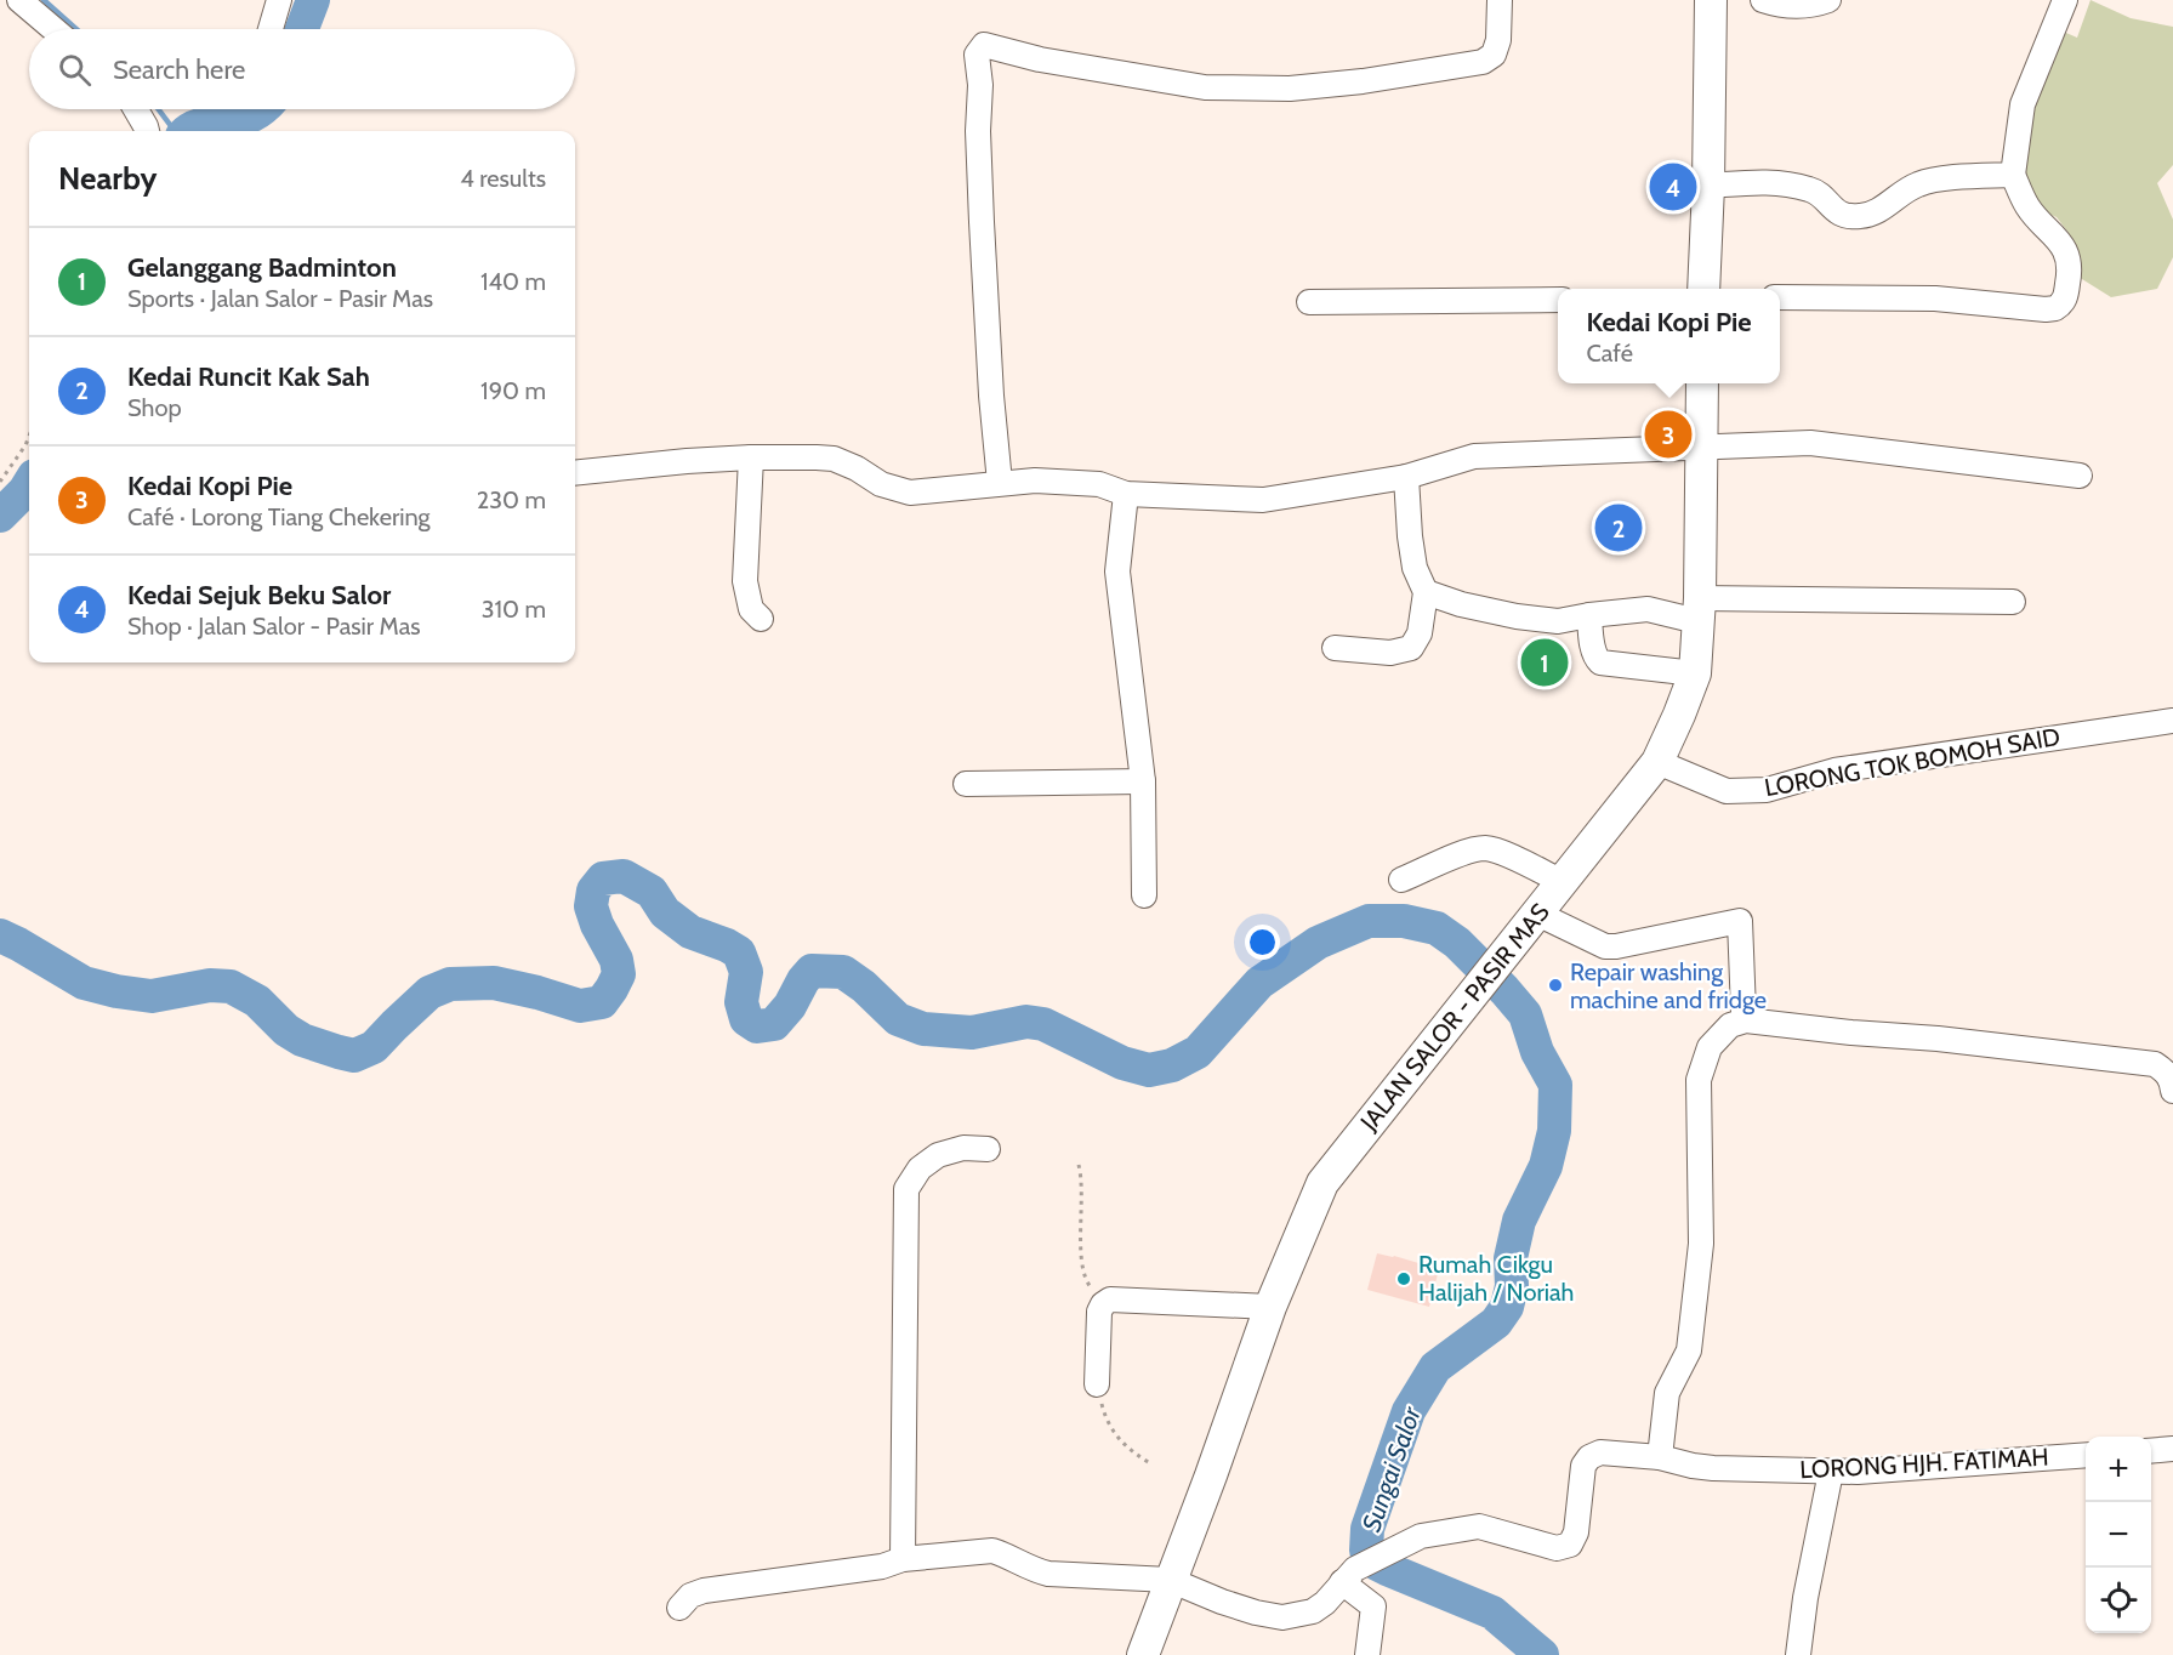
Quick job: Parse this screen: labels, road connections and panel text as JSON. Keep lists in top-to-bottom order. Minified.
{"streets":{"main road":["JALAN SALOR - PASIR MAS"],"street":["LORONG TOK BOMOH SAID","LORONG HJH. FATIMAH"]},"crossings":[["LORONG TOK BOMOH SAID","JALAN SALOR - PASIR MAS"],["JALAN SALOR - PASIR MAS","LORONG HJH. FATIMAH"]],"water":["Sungai Salor"],"places":["Repair washing machine and fridge","Rumah Cikgu Halijah / Noriah"],"page":{"search":"Search here","heading":["Nearby","4 results"],"pins":["4","3","2","1"],"list":[{"mark":"1","name":"Gelanggang Badminton","note":"Sports · Jalan Salor - Pasir Mas","value":"140 m"},{"mark":"2","name":"Kedai Runcit Kak Sah","note":"Shop","value":"190 m"},{"mark":"3","name":"Kedai Kopi Pie","note":"Café · Lorong Tiang Chekering","value":"230 m"},{"mark":"4","name":"Kedai Sejuk Beku Salor","note":"Shop · Jalan Salor - Pasir Mas","value":"310 m"}],"popup":["Kedai Kopi Pie","Café"],"map_buttons":["+","−"]}}
